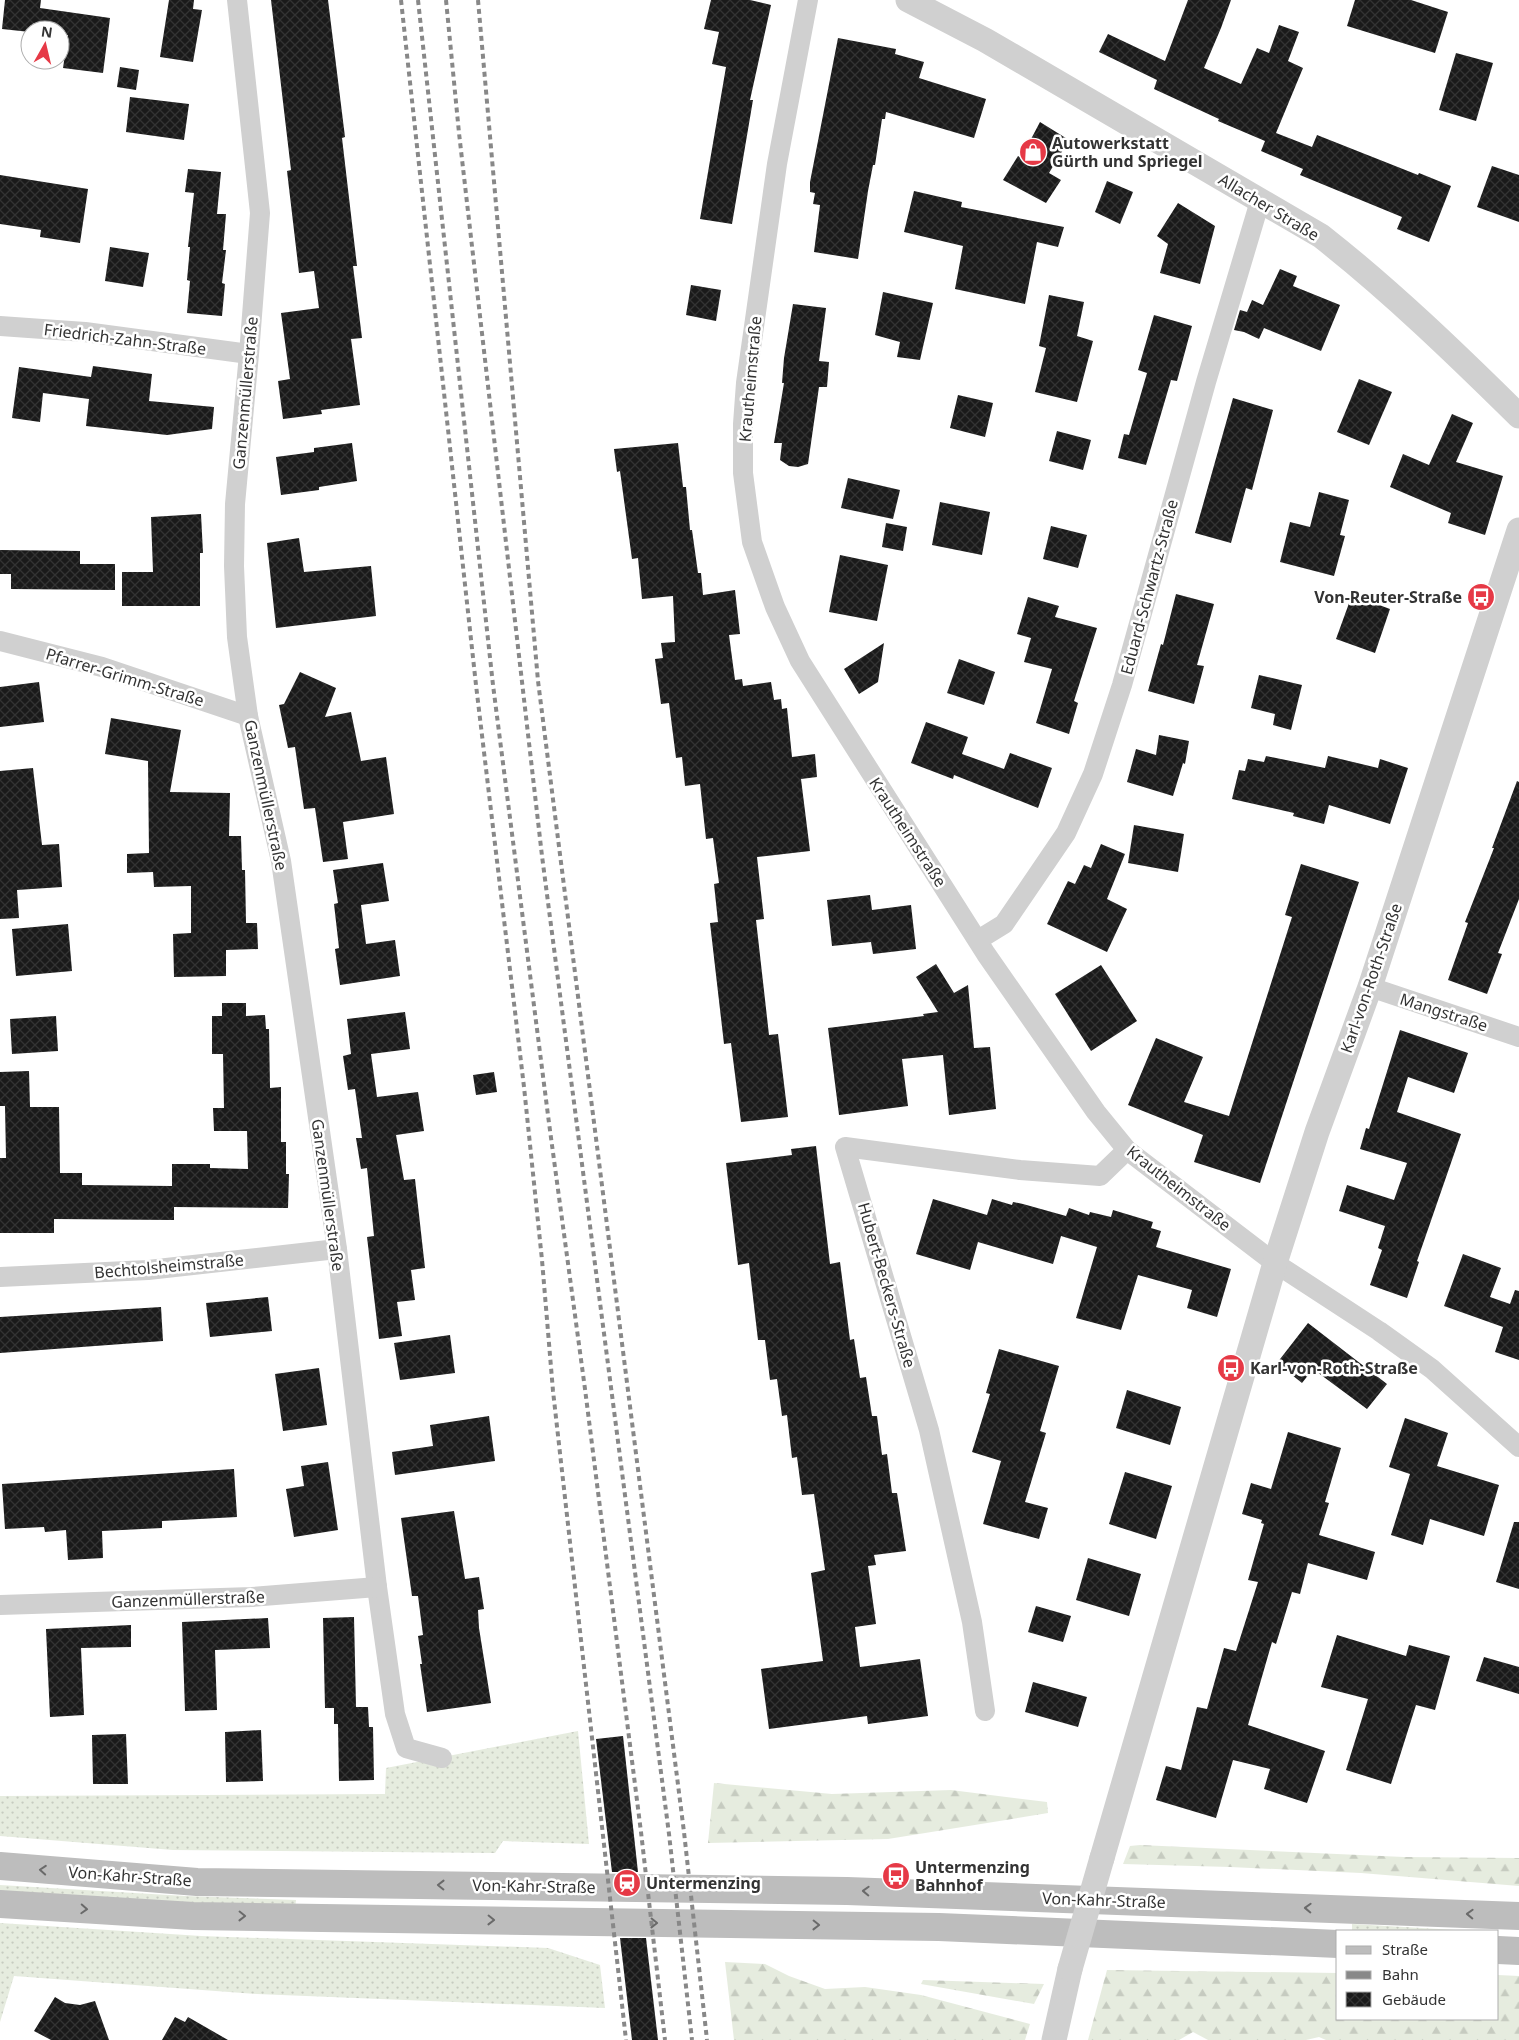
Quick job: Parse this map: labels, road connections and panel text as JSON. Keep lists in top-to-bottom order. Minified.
{"streets":{"main road":["Von-Kahr-Straße"],"street":["Allacher Straße","Friedrich-Zahn-Straße","Krautheimstraße","Ganzenmüllerstraße","Eduard-Schwartz-Straße","Pfarrer-Grimm-Straße","Karl-von-Roth-Straße","Mangstraße","Bechtolsheimstraße","Hubert-Beckers-Straße"]},"crossings":[["Allacher Straße","Eduard-Schwartz-Straße"],["Friedrich-Zahn-Straße","Ganzenmüllerstraße"],["Krautheimstraße","Eduard-Schwartz-Straße"],["Krautheimstraße","Karl-von-Roth-Straße"],["Krautheimstraße","Hubert-Beckers-Straße"],["Ganzenmüllerstraße","Pfarrer-Grimm-Straße"],["Ganzenmüllerstraße","Bechtolsheimstraße"],["Karl-von-Roth-Straße","Mangstraße"]],"places":{"shop":["Autowerkstatt Gürth und Spriegel"],"bus stop":["Von-Reuter-Straße","Karl-von-Roth-Straße","Untermenzing Bahnhof"],"station":["Untermenzing"]},"legend":["Straße","Bahn","Gebäude"],"north":"top"}
